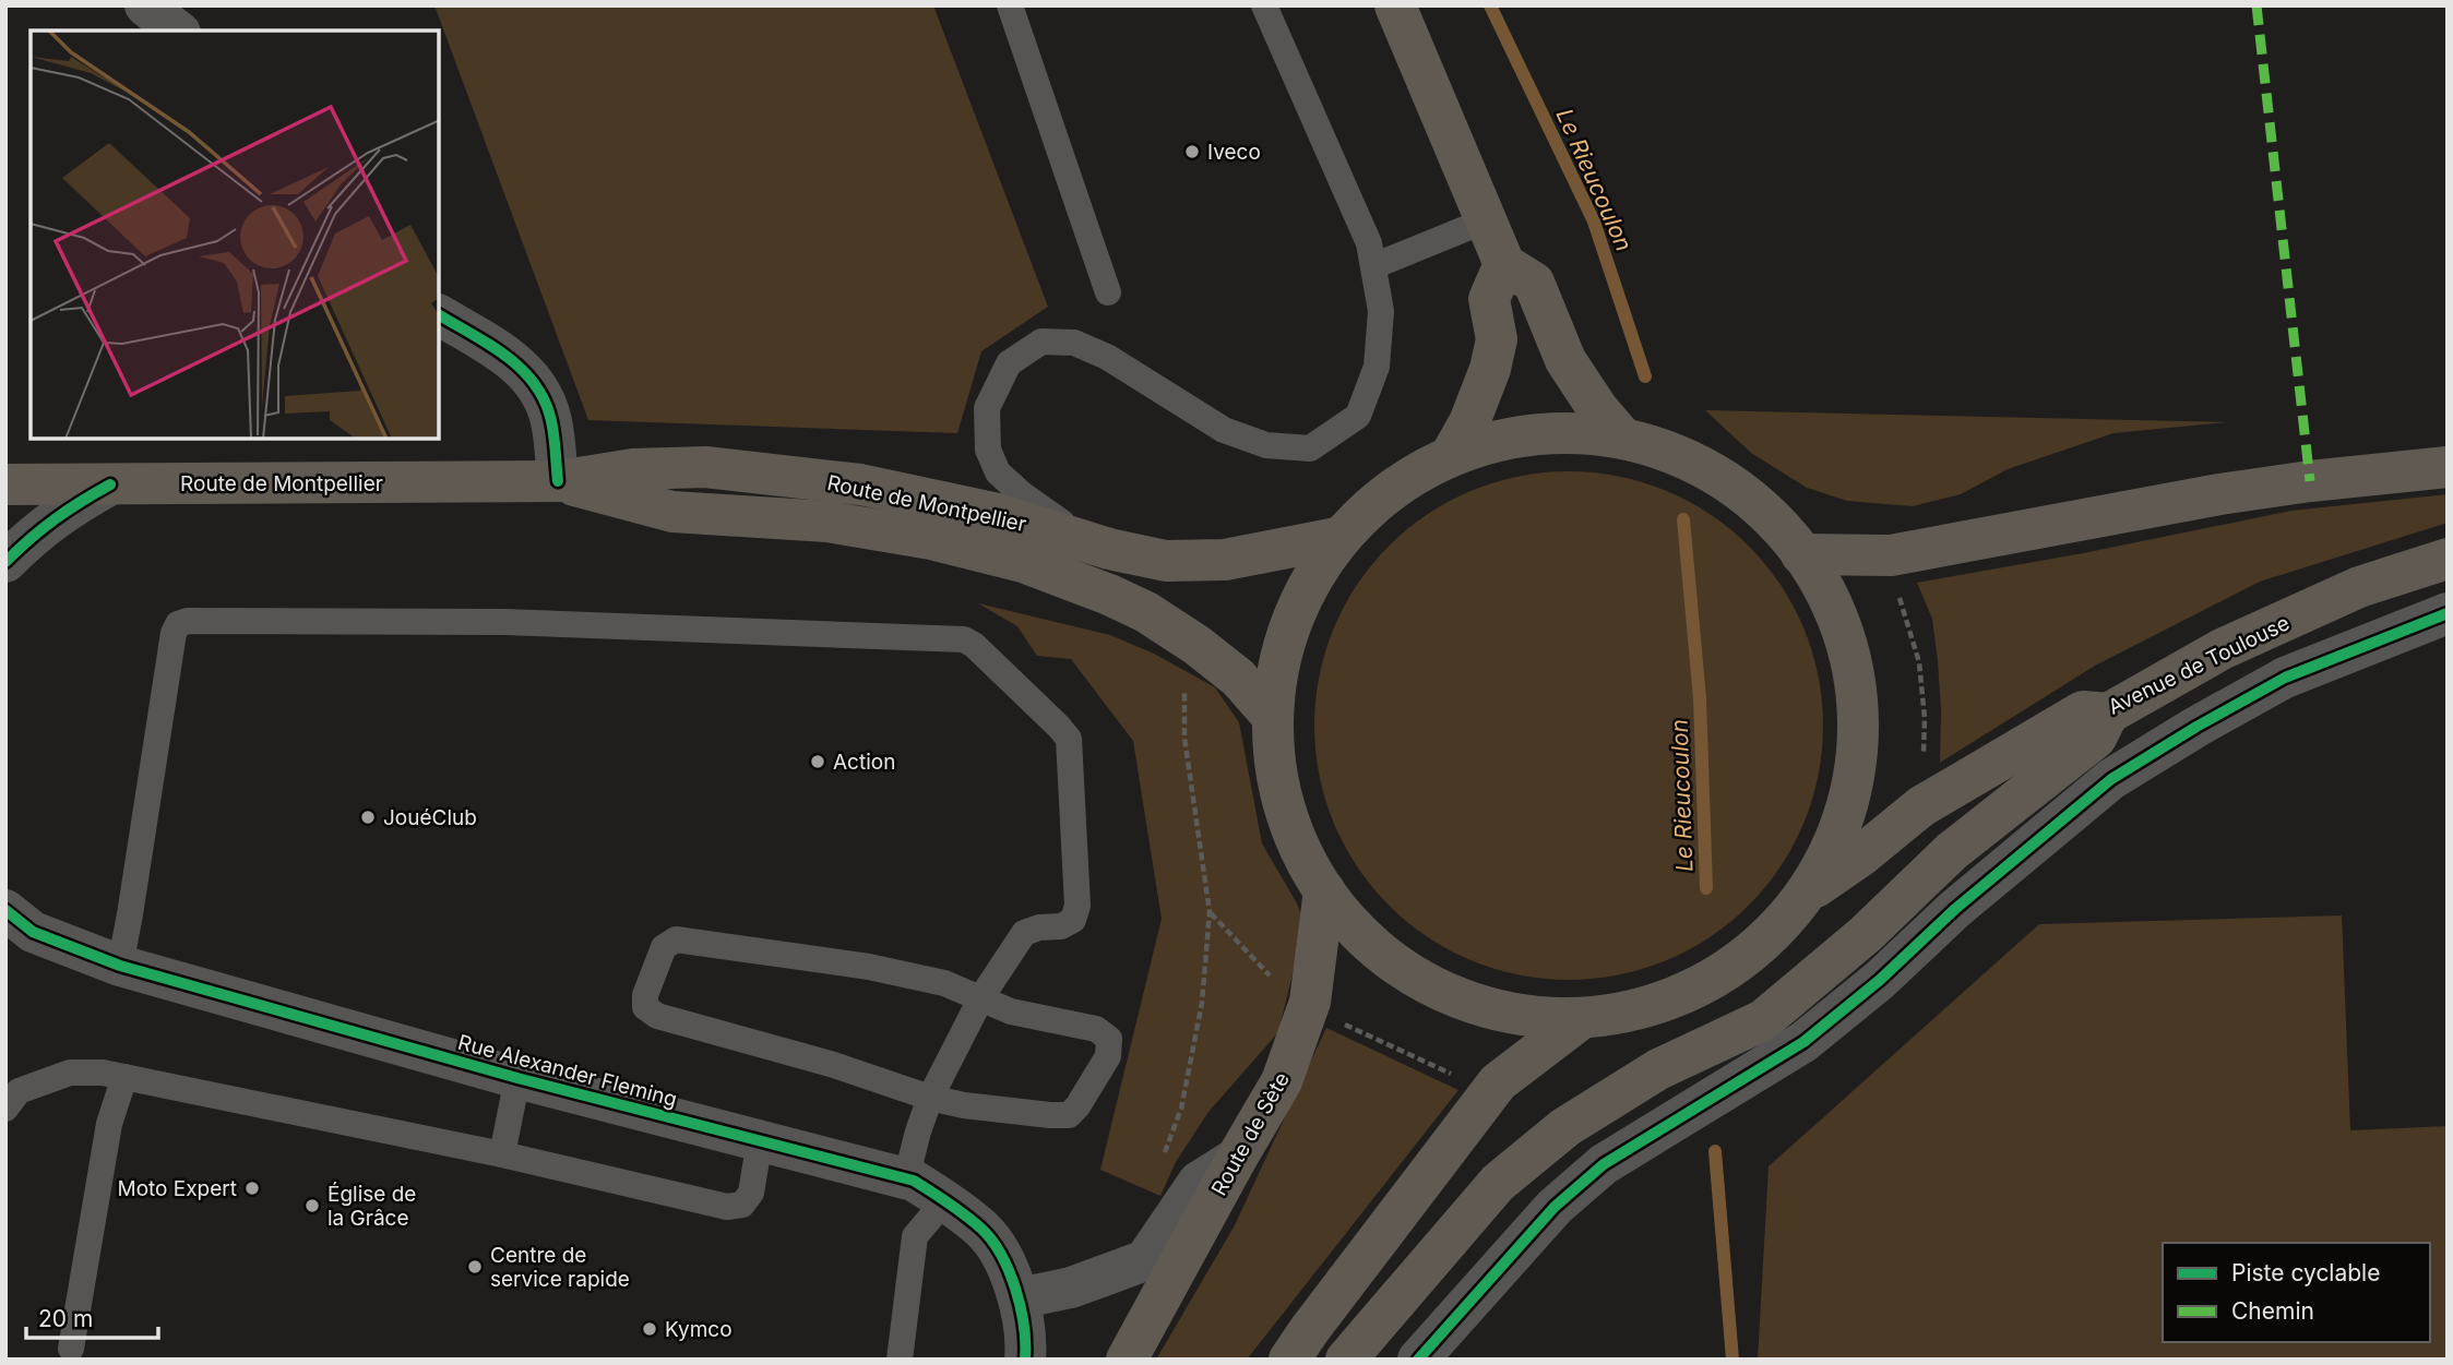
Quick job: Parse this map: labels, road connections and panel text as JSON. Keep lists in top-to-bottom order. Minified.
{"streets":{"main road":["Route de Montpellier","Avenue de Toulouse","Route de Sète"],"street":["Rue Alexander Fleming"]},"water":["Le Rieucoulon"],"places":["Iveco","Action","JouéClub","Moto Expert","Église de la Grâce","Centre de service rapide","Kymco"],"legend":["Piste cyclable","Chemin"],"scale_bar":"20 m"}
